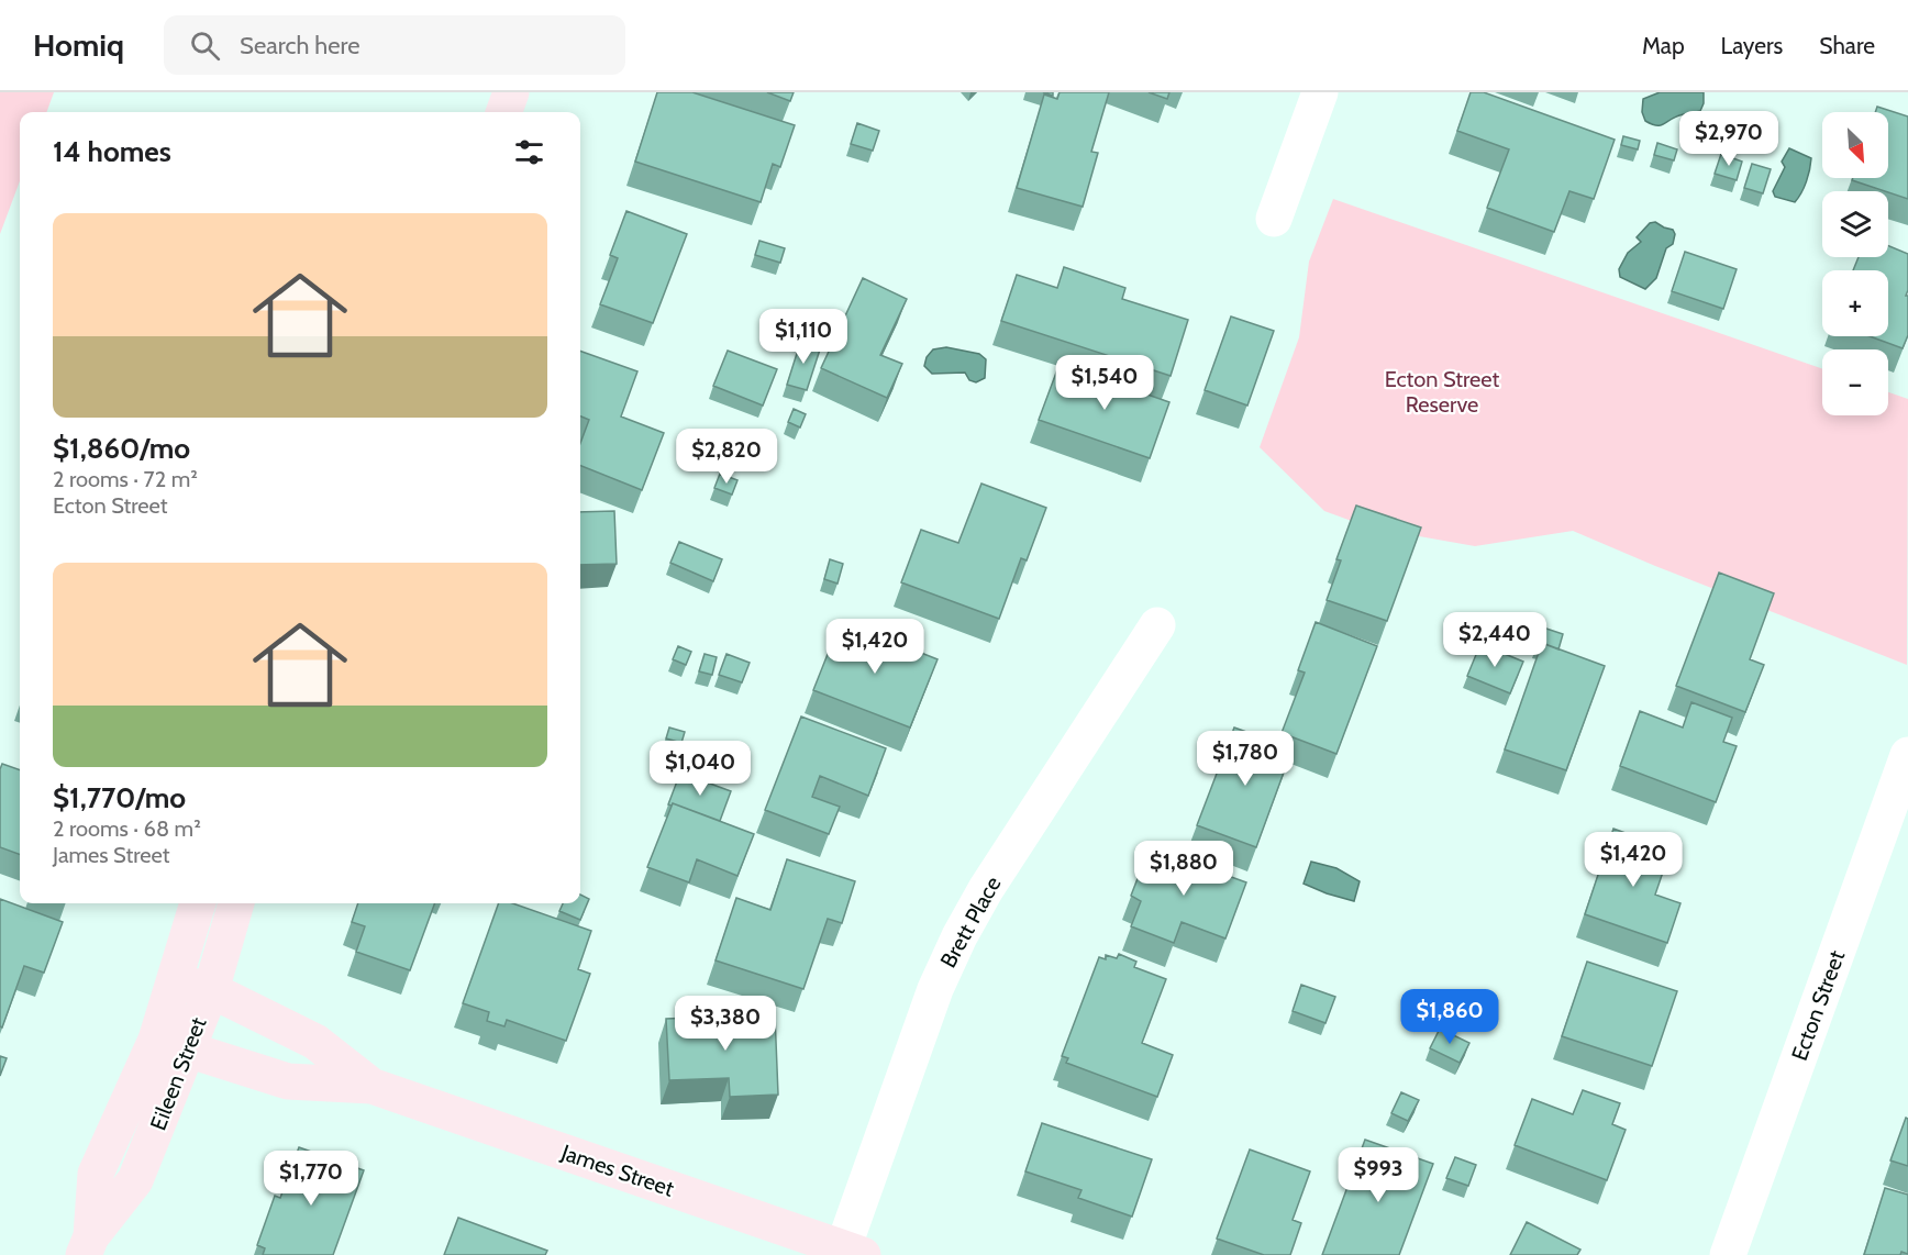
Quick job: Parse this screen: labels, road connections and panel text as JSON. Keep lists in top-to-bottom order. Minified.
{"streets":{"street":["Brett Place","Ecton Street","Eileen Street","James Street"]},"crossings":[["Brett Place","James Street"],["Eileen Street","James Street"]],"parks":["Ecton Street Reserve"],"north":"bottom right","page":{"header":"Homiq","search":"Search here","nav":["Map","Layers","Share"],"price":["$2,970","$1,110","$1,540","$2,820","$2,440","$1,420","$1,780","$1,040","$1,420","$1,880","$1,860","$3,380","$993","$1,770"],"map_buttons":["+","−"],"heading":"14 homes","list":[{"name":"$1,860/mo","note":"2 rooms · 72 m² · Ecton Street"},{"name":"$1,770/mo","note":"2 rooms · 68 m² · James Street"}]}}
